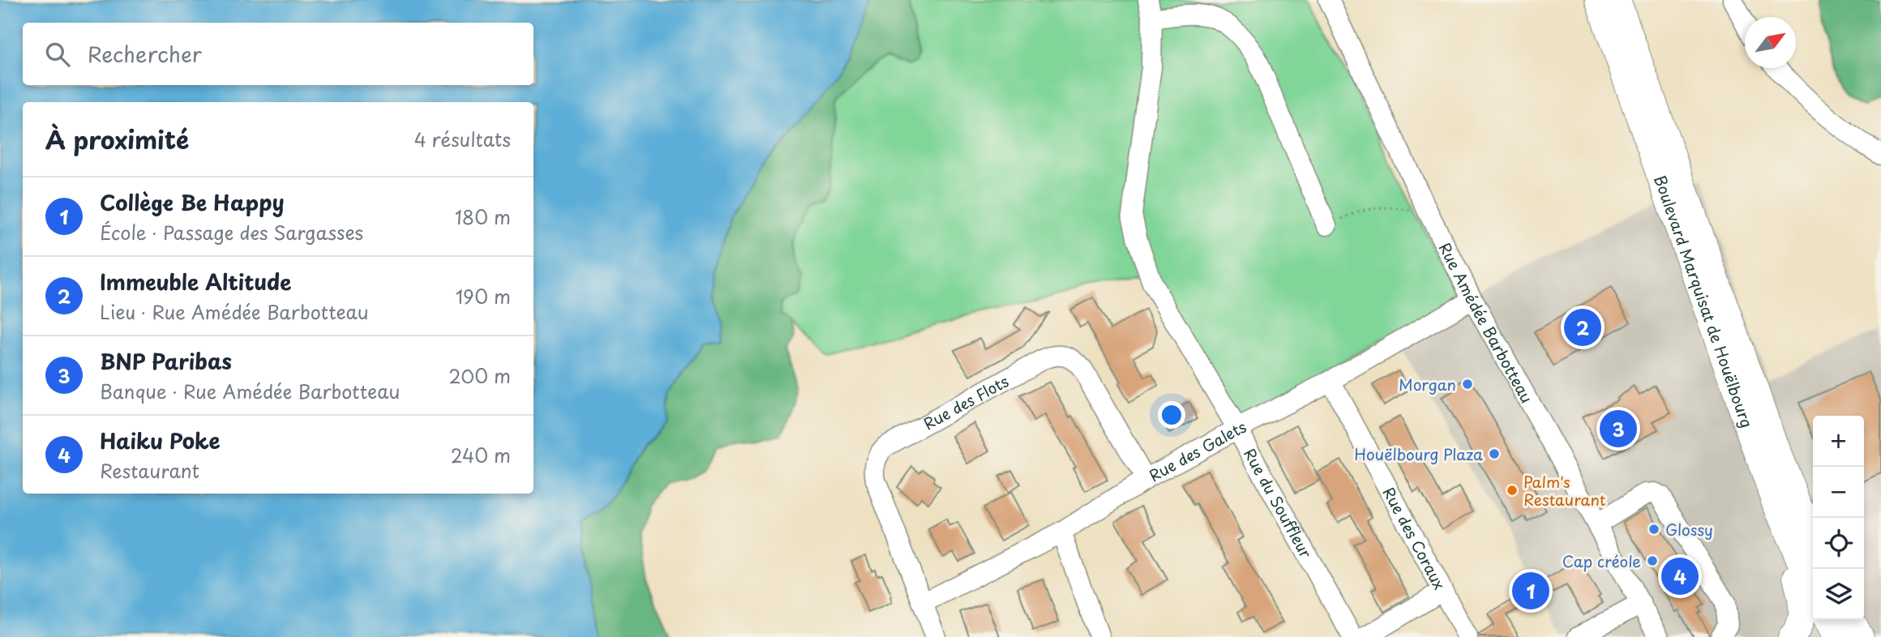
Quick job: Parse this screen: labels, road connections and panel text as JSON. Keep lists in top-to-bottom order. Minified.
{"streets":{"main road":["Boulevard Marquisat de Houëlbourg"],"street":["Rue Amédée Barbotteau","Rue des Flots","Rue des Galets","Rue du Souffleur","Rue des Coraux"]},"crossings":[["Rue Amédée Barbotteau","Rue des Galets"],["Rue des Flots","Rue des Galets"],["Rue des Galets","Rue du Souffleur"],["Rue des Galets","Rue des Coraux"]],"places":["Morgan","Houëlbourg Plaza","Palm's Restaurant","Glossy","Cap créole"],"north":"top right","page":{"search":"Rechercher","heading":["À proximité","4 résultats"],"list":[{"mark":"1","name":"Collège Be Happy","note":"École · Passage des Sargasses","value":"180 m"},{"mark":"2","name":"Immeuble Altitude","note":"Lieu · Rue Amédée Barbotteau","value":"190 m"},{"mark":"3","name":"BNP Paribas","note":"Banque · Rue Amédée Barbotteau","value":"200 m"},{"mark":"4","name":"Haiku Poke","note":"Restaurant","value":"240 m"}],"pins":["2","3","4","1"],"map_buttons":["+","−"]}}
